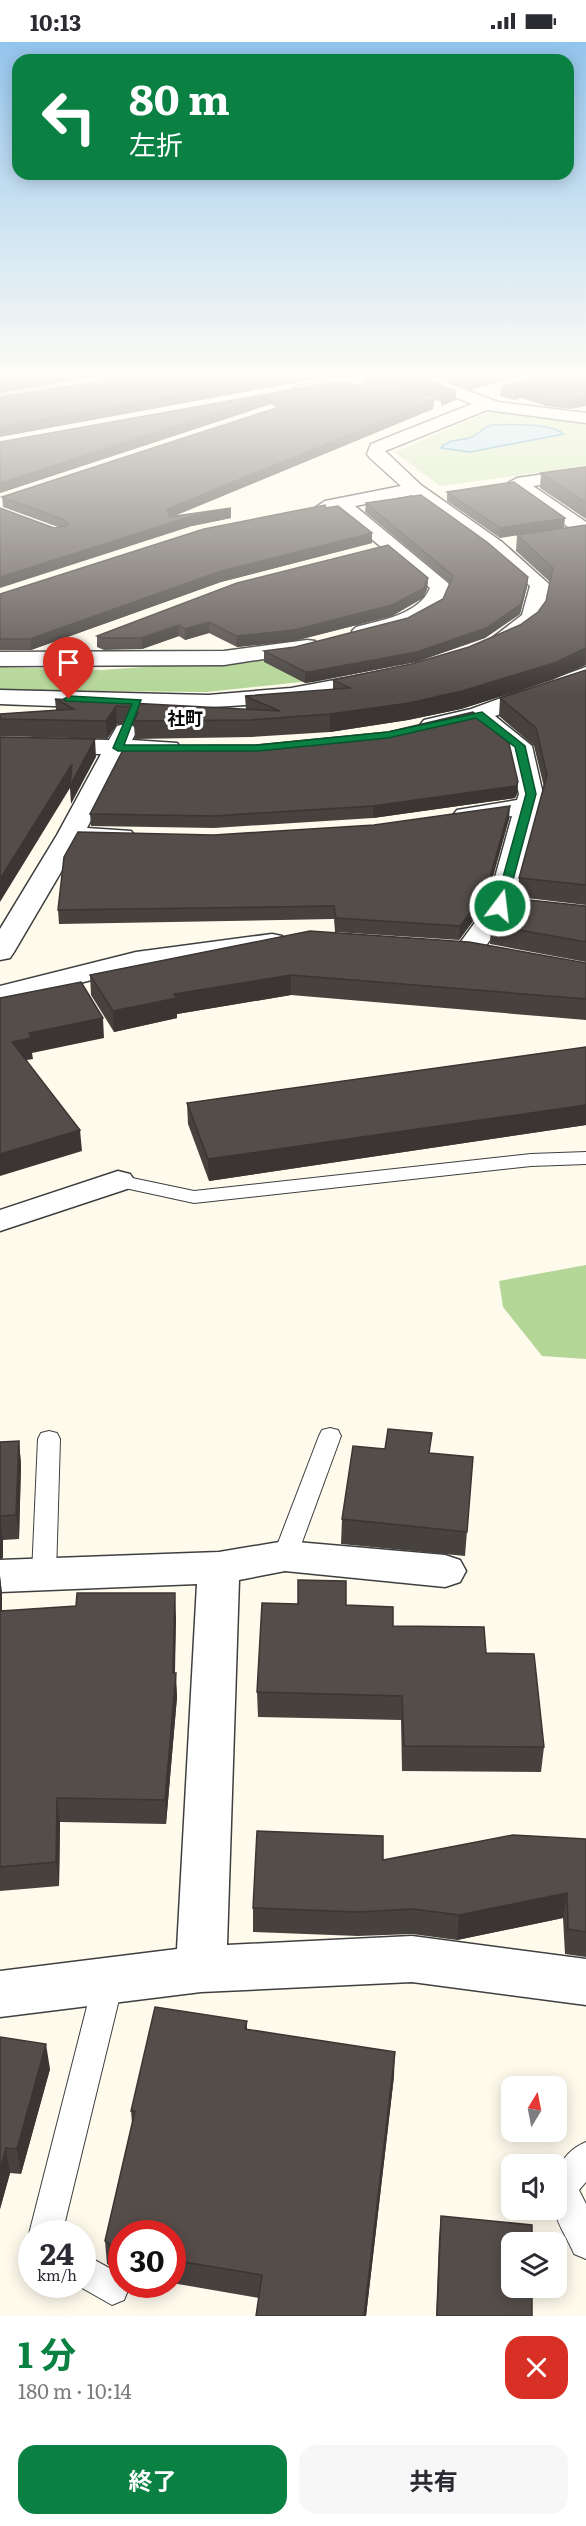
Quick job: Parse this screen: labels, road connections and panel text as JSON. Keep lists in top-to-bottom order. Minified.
{"districts":["社町"],"north":"top","page":{"status":"10:13","turn":["80 m","左折"],"speed":"24 km/h","limit":"30","heading":["1 分","180 m · 10:14"],"buttons":["終了","共有"]}}
